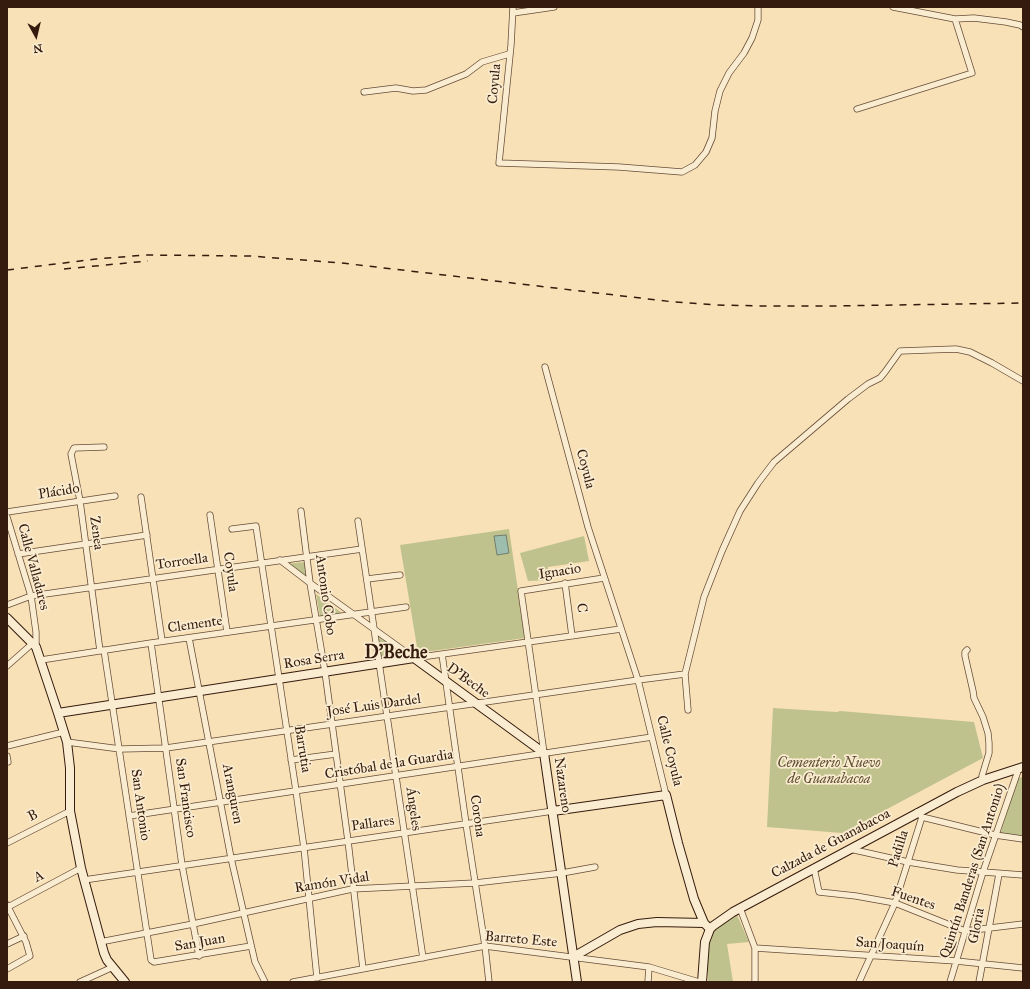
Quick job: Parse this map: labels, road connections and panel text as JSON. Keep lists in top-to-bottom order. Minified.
{"streets":{"street":["Coyula","Plácido","Zenea","Torroella","Calle Valladares","Ignacio","Antonio Cobo","C","Clemente","Rosa Serra","D'Beche","José Luis Dardel","Barrutia","Calle Coyula","Cristóbal de la Guardia","Nazareno","Aranguren","San Francisco","San Antonio","Ángeles","B","Corona","Pallares","Calzada de Guanabacoa","Padilla","Quintín Banderas (San Antonio)","A","Ramón Vidal","Fuentes","Gloria","Barreto Este","San Juan","San Joaquín"]},"crossings":[["Coyula","Torroella"],["Coyula","Ignacio"],["Coyula","Clemente"],["Coyula","Calle Coyula"],["Plácido","Zenea"],["Zenea","Torroella"],["Zenea","Clemente"],["Zenea","San Antonio"],["Torroella","Calle Valladares"],["Torroella","Antonio Cobo"],["Torroella","D'Beche"],["Torroella","Barrutia"],["Torroella","Ángeles"],["Ignacio","C"],["Ignacio","Calle Coyula"],["Ignacio","Nazareno"],["Antonio Cobo","Clemente"],["Antonio Cobo","Rosa Serra"],["Antonio Cobo","D'Beche"],["Antonio Cobo","José Luis Dardel"],["Antonio Cobo","Cristóbal de la Guardia"],["Antonio Cobo","Pallares"],["Antonio Cobo","Ramón Vidal"],["Antonio Cobo","Barreto Este"],["C","Rosa Serra"],["Clemente","D'Beche"],["Clemente","Barrutia"],["Clemente","Aranguren"],["Clemente","San Francisco"],["Clemente","San Antonio"],["Clemente","Ángeles"],["Rosa Serra","D'Beche"],["Rosa Serra","Barrutia"],["Rosa Serra","Calle Coyula"],["Rosa Serra","Nazareno"],["Rosa Serra","Aranguren"],["Rosa Serra","San Francisco"],["Rosa Serra","San Antonio"],["Rosa Serra","Ángeles"],["Rosa Serra","Corona"],["D'Beche","José Luis Dardel"],["D'Beche","Cristóbal de la Guardia"],["D'Beche","Nazareno"],["D'Beche","Ángeles"],["D'Beche","Corona"],["José Luis Dardel","Barrutia"],["José Luis Dardel","Calle Coyula"],["José Luis Dardel","Nazareno"],["José Luis Dardel","Aranguren"],["José Luis Dardel","San Francisco"],["José Luis Dardel","San Antonio"],["José Luis Dardel","Ángeles"],["José Luis Dardel","Corona"],["Barrutia","Cristóbal de la Guardia"],["Barrutia","Pallares"],["Barrutia","Ramón Vidal"],["Barrutia","Barreto Este"],["Calle Coyula","Cristóbal de la Guardia"],["Calle Coyula","Pallares"],["Calle Coyula","Calzada de Guanabacoa"],["Cristóbal de la Guardia","Nazareno"],["Cristóbal de la Guardia","Aranguren"],["Cristóbal de la Guardia","San Francisco"],["Cristóbal de la Guardia","San Antonio"],["Cristóbal de la Guardia","Ángeles"],["Cristóbal de la Guardia","Corona"],["Nazareno","Pallares"],["Nazareno","Ramón Vidal"],["Nazareno","Barreto Este"],["Aranguren","Pallares"],["Aranguren","Ramón Vidal"],["Aranguren","San Juan"],["San Francisco","Pallares"],["San Francisco","Ramón Vidal"],["San Francisco","San Juan"],["San Antonio","Pallares"],["San Antonio","Ramón Vidal"],["San Antonio","San Juan"],["Ángeles","Pallares"],["Ángeles","Ramón Vidal"],["Ángeles","Barreto Este"],["Corona","Pallares"],["Corona","Ramón Vidal"],["Corona","Barreto Este"],["Calzada de Guanabacoa","Padilla"],["Calzada de Guanabacoa","Quintín Banderas (San Antonio)"],["Calzada de Guanabacoa","Fuentes"],["Padilla","Fuentes"],["Padilla","San Joaquín"],["Quintín Banderas (San Antonio)","Fuentes"],["Quintín Banderas (San Antonio)","San Joaquín"],["Fuentes","Gloria"],["Gloria","San Joaquín"]],"districts":["D'Beche"],"parks":["Cementerio Nuevo de Guanabacoa"],"north":"bottom"}
